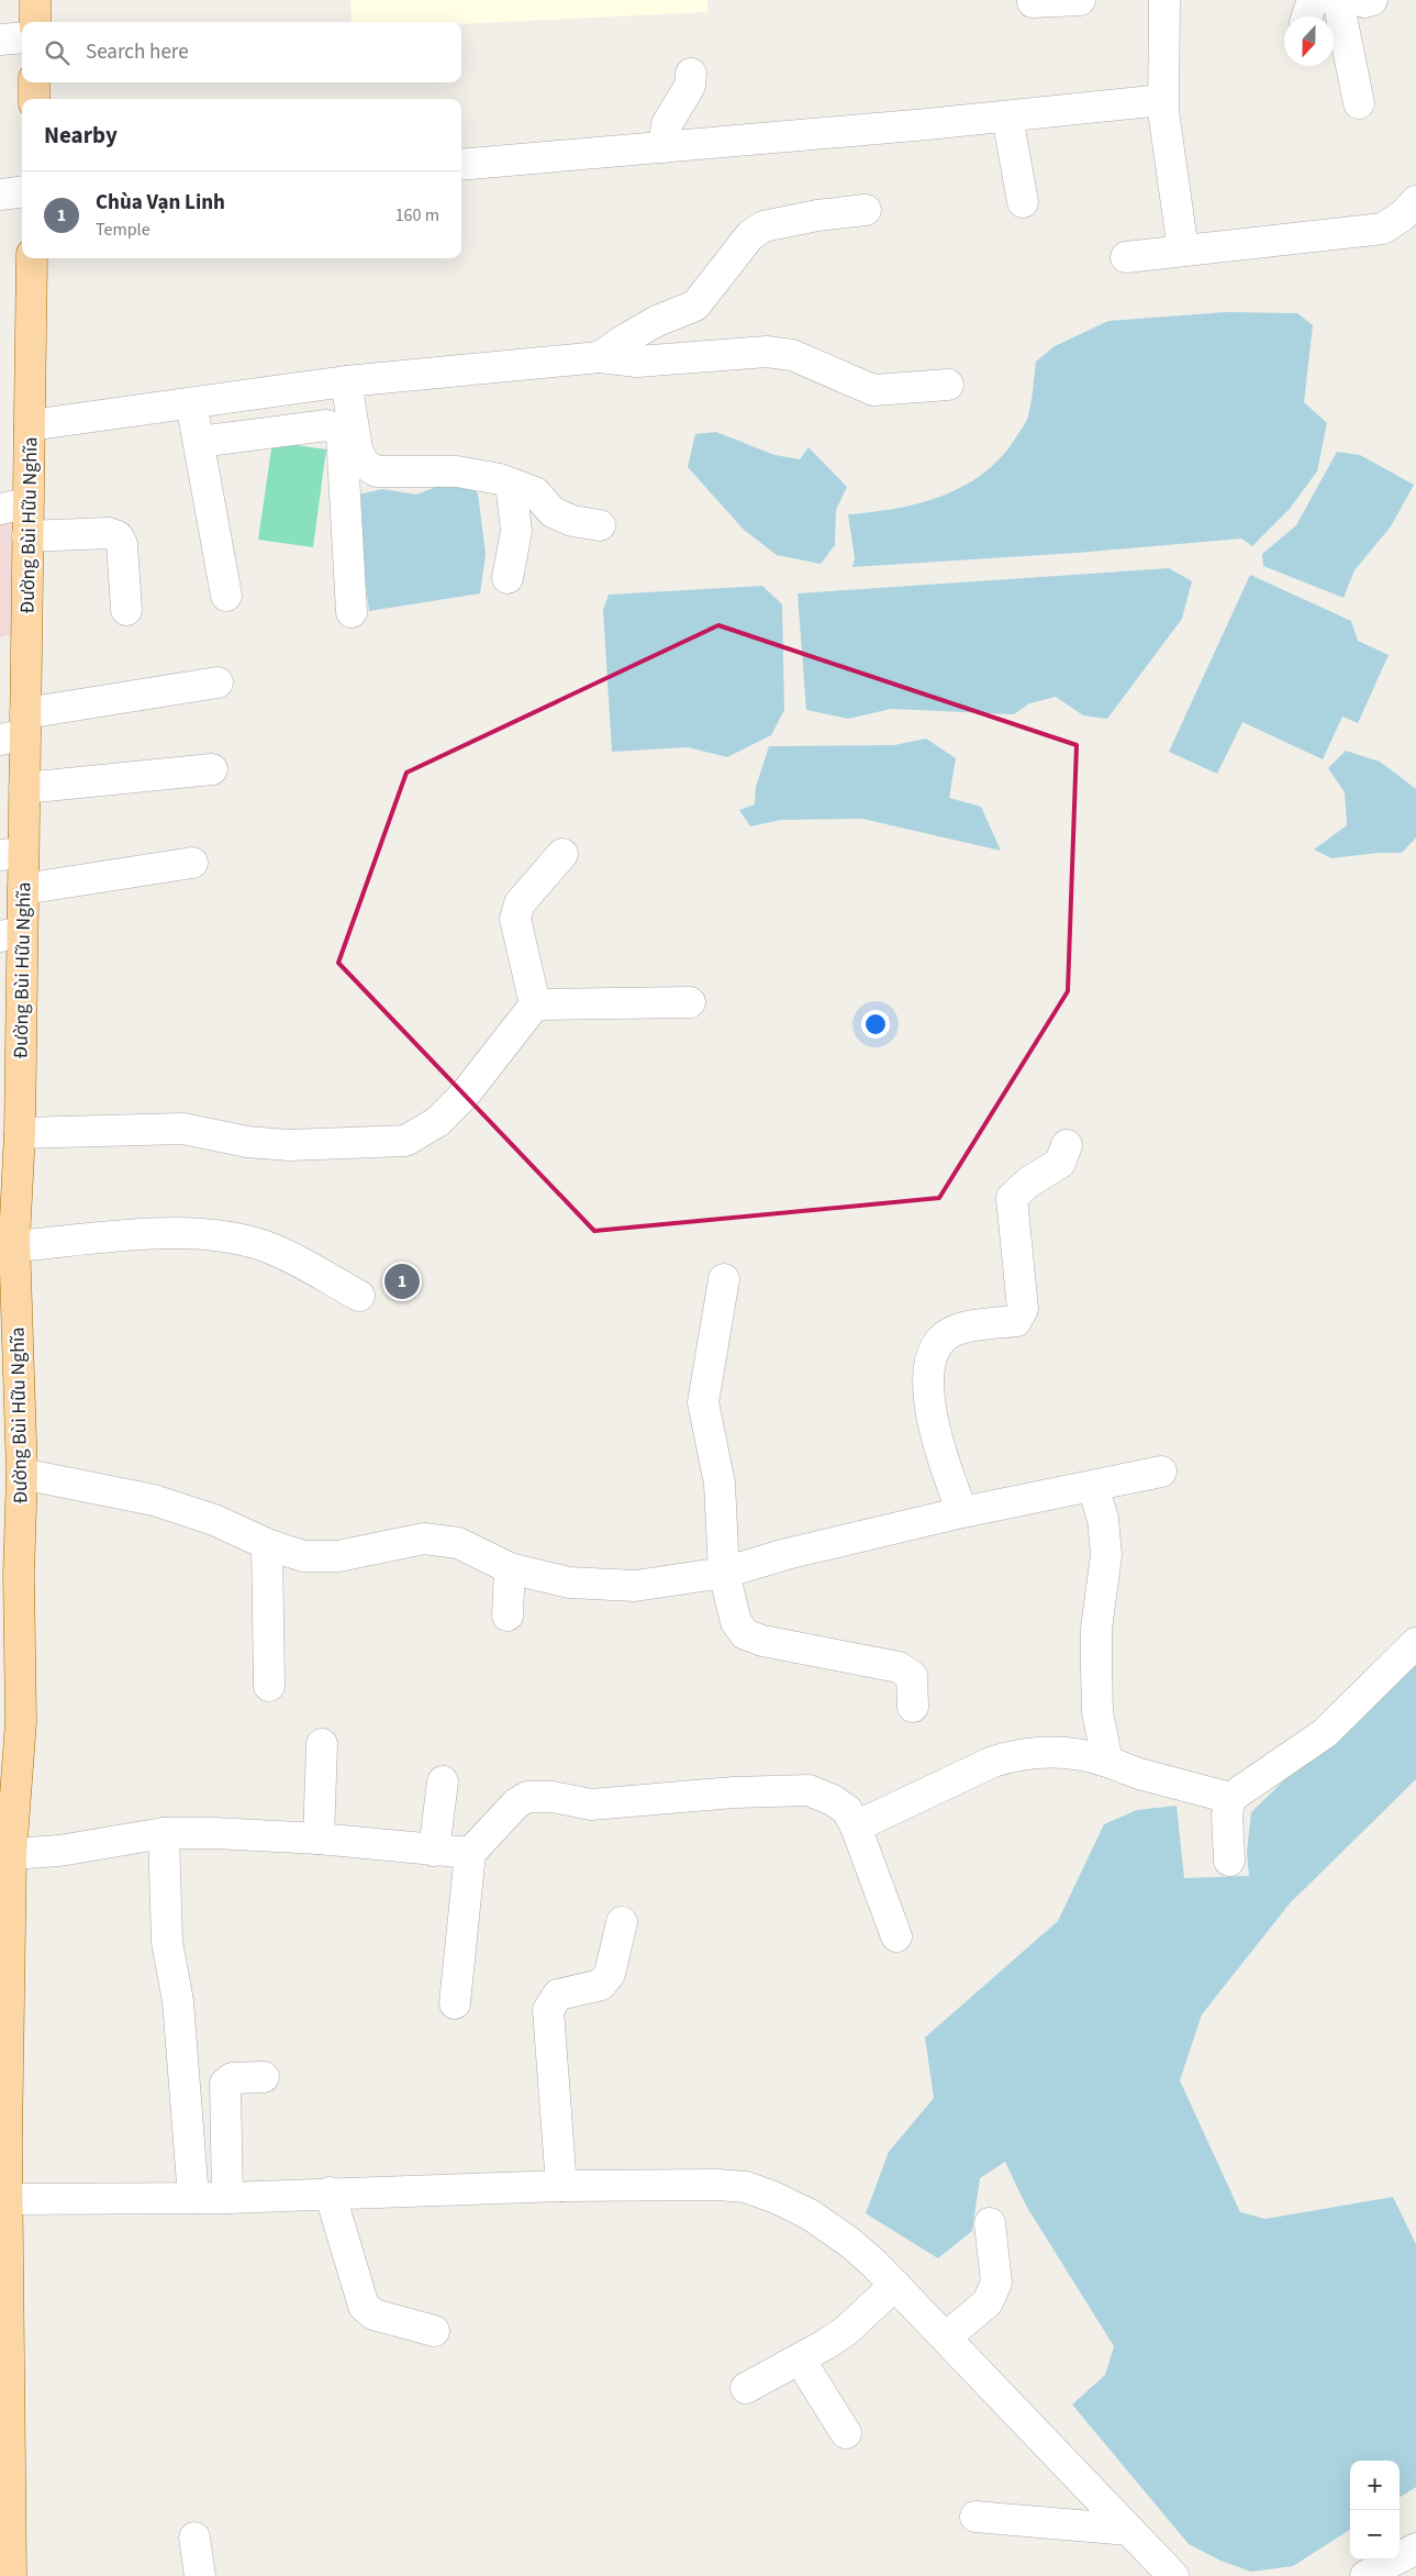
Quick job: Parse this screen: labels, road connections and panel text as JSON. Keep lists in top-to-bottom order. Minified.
{"streets":{"main road":["Đường Bùi Hữu Nghĩa"]},"north":"bottom","page":{"search":"Search here","heading":"Nearby","list":[{"mark":"1","name":"Chùa Vạn Linh","note":"Temple","value":"160 m"}],"pins":"1","map_buttons":["+","−"]}}
